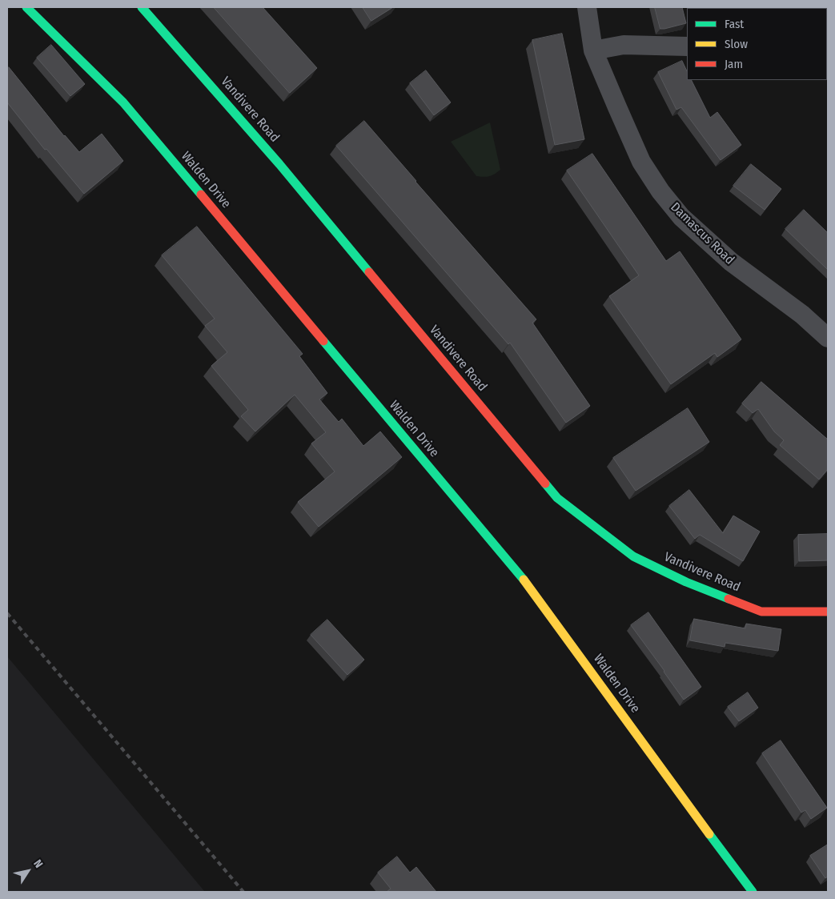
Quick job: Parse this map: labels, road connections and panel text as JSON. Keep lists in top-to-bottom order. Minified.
{"streets":{"street":["Vandivere Road","Walden Drive","Damascus Road"]},"legend":["Fast","Slow","Jam"],"north":"top right"}
